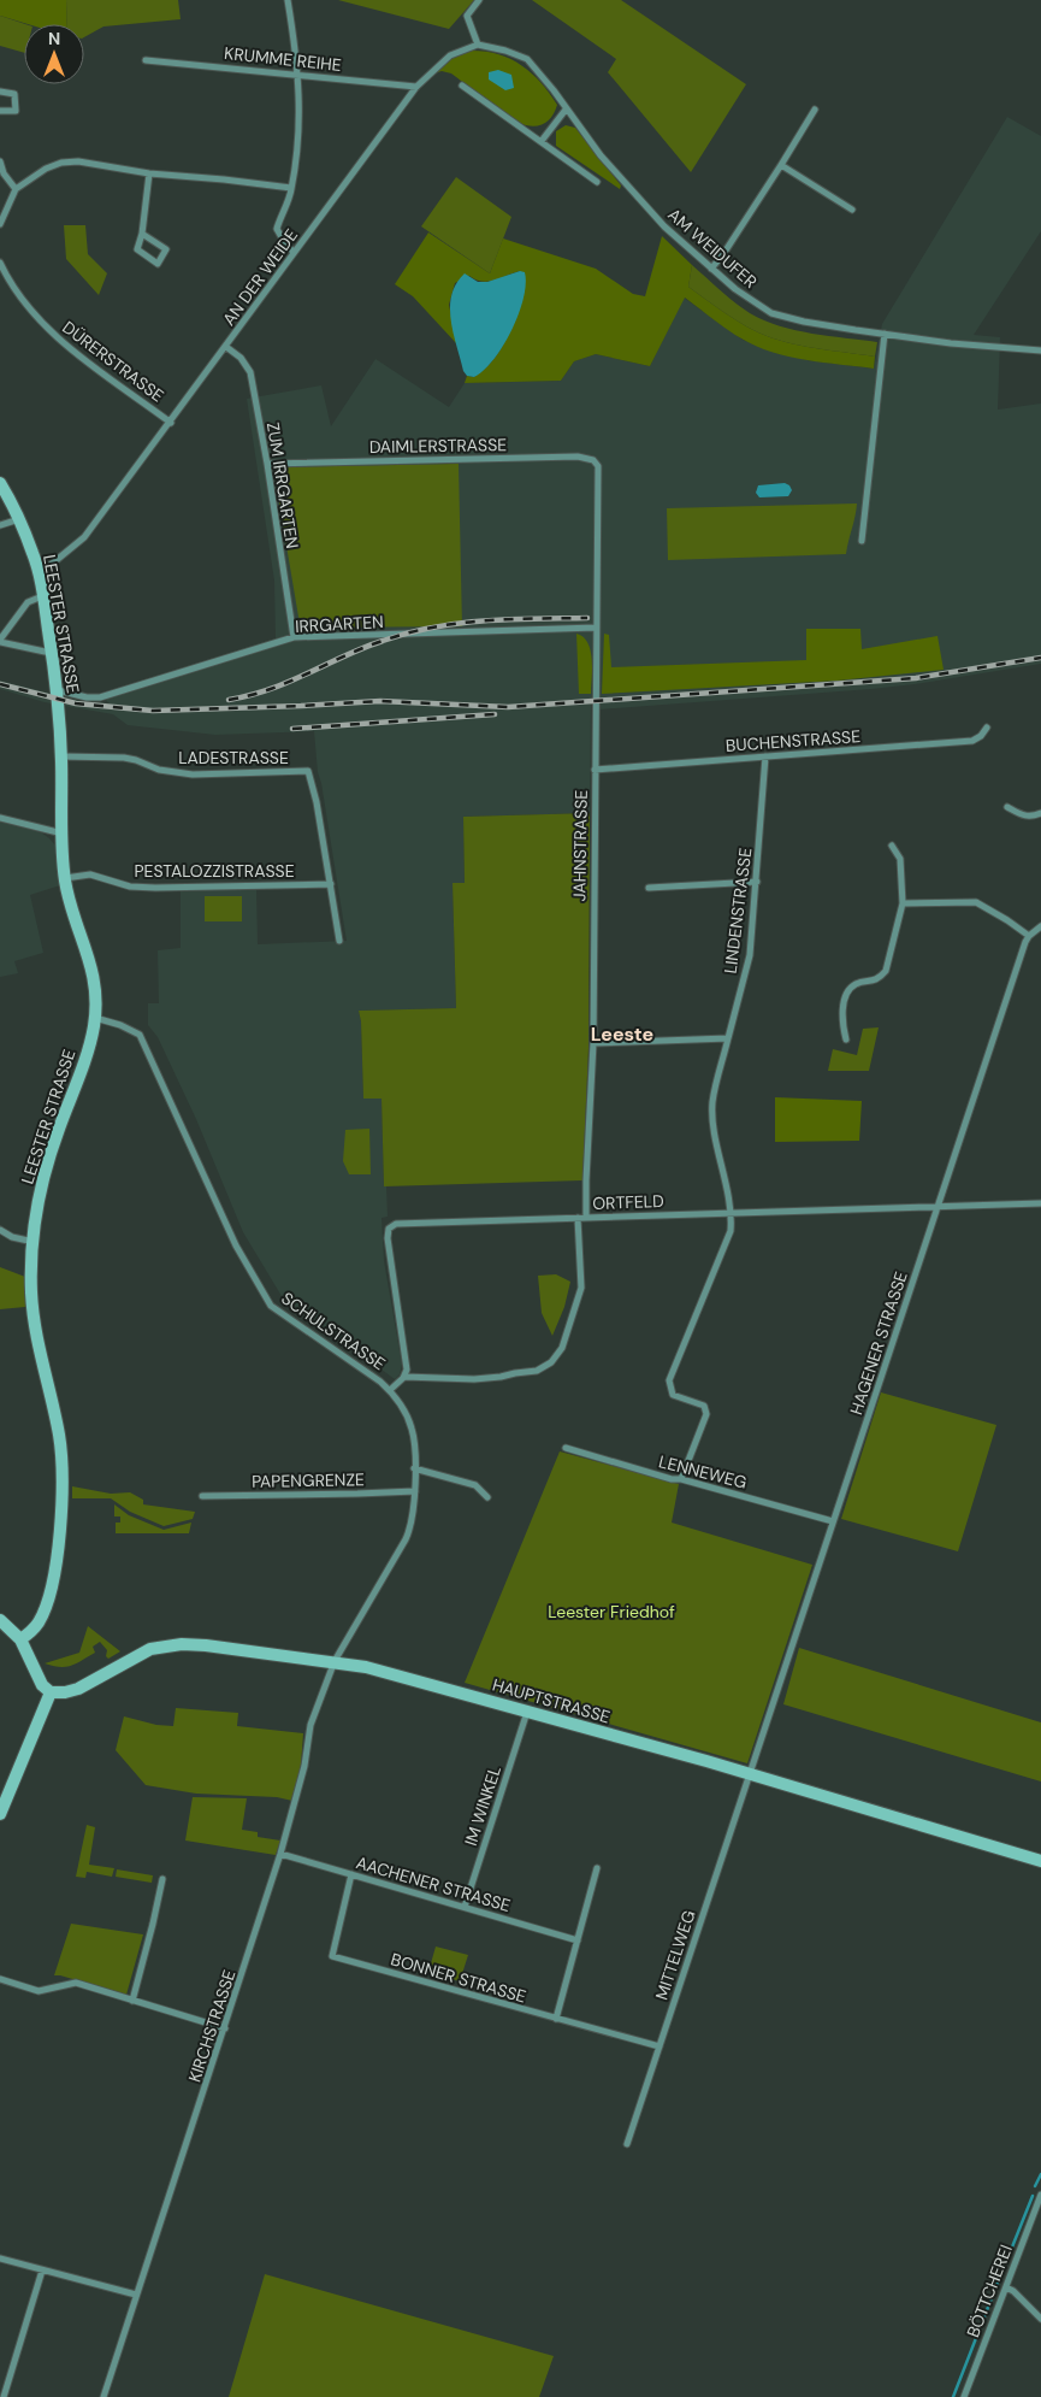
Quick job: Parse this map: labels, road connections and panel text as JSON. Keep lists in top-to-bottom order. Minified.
{"streets":{"street":["KRUMME REIHE","AM WEIDUFER","AN DER WEIDE","DÜRERSTRASSE","DAIMLERSTRASSE","ZUM IRRGARTEN","LEESTER STRASSE","IRRGARTEN","BUCHENSTRASSE","LADESTRASSE","JAHNSTRASSE","PESTALOZZISTRASSE","LINDENSTRASSE","ORTFELD","SCHULSTRASSE","HAGENER STRASSE","LENNEWEG","PAPENGRENZE","HAUPTSTRASSE","IM WINKEL","AACHENER STRASSE","MITTELWEG","BONNER STRASSE","KIRCHSTRASSE","BÖTTCHEREI"]},"crossings":[["KRUMME REIHE","AN DER WEIDE"],["AM WEIDUFER","AN DER WEIDE"],["AN DER WEIDE","DÜRERSTRASSE"],["AN DER WEIDE","ZUM IRRGARTEN"],["AN DER WEIDE","LEESTER STRASSE"],["DAIMLERSTRASSE","ZUM IRRGARTEN"],["DAIMLERSTRASSE","JAHNSTRASSE"],["ZUM IRRGARTEN","IRRGARTEN"],["LEESTER STRASSE","IRRGARTEN"],["LEESTER STRASSE","LADESTRASSE"],["LEESTER STRASSE","PESTALOZZISTRASSE"],["LEESTER STRASSE","SCHULSTRASSE"],["IRRGARTEN","JAHNSTRASSE"],["BUCHENSTRASSE","JAHNSTRASSE"],["BUCHENSTRASSE","LINDENSTRASSE"],["LADESTRASSE","PESTALOZZISTRASSE"],["JAHNSTRASSE","ORTFELD"],["LINDENSTRASSE","ORTFELD"],["ORTFELD","HAGENER STRASSE"],["SCHULSTRASSE","PAPENGRENZE"],["SCHULSTRASSE","HAUPTSTRASSE"],["SCHULSTRASSE","KIRCHSTRASSE"],["HAGENER STRASSE","LENNEWEG"],["HAGENER STRASSE","HAUPTSTRASSE"],["HAGENER STRASSE","MITTELWEG"],["HAUPTSTRASSE","IM WINKEL"],["HAUPTSTRASSE","MITTELWEG"],["HAUPTSTRASSE","KIRCHSTRASSE"],["IM WINKEL","AACHENER STRASSE"],["AACHENER STRASSE","BONNER STRASSE"],["AACHENER STRASSE","KIRCHSTRASSE"],["MITTELWEG","BONNER STRASSE"]],"districts":["Leeste"],"parks":["Leester Friedhof"],"north":"top"}
